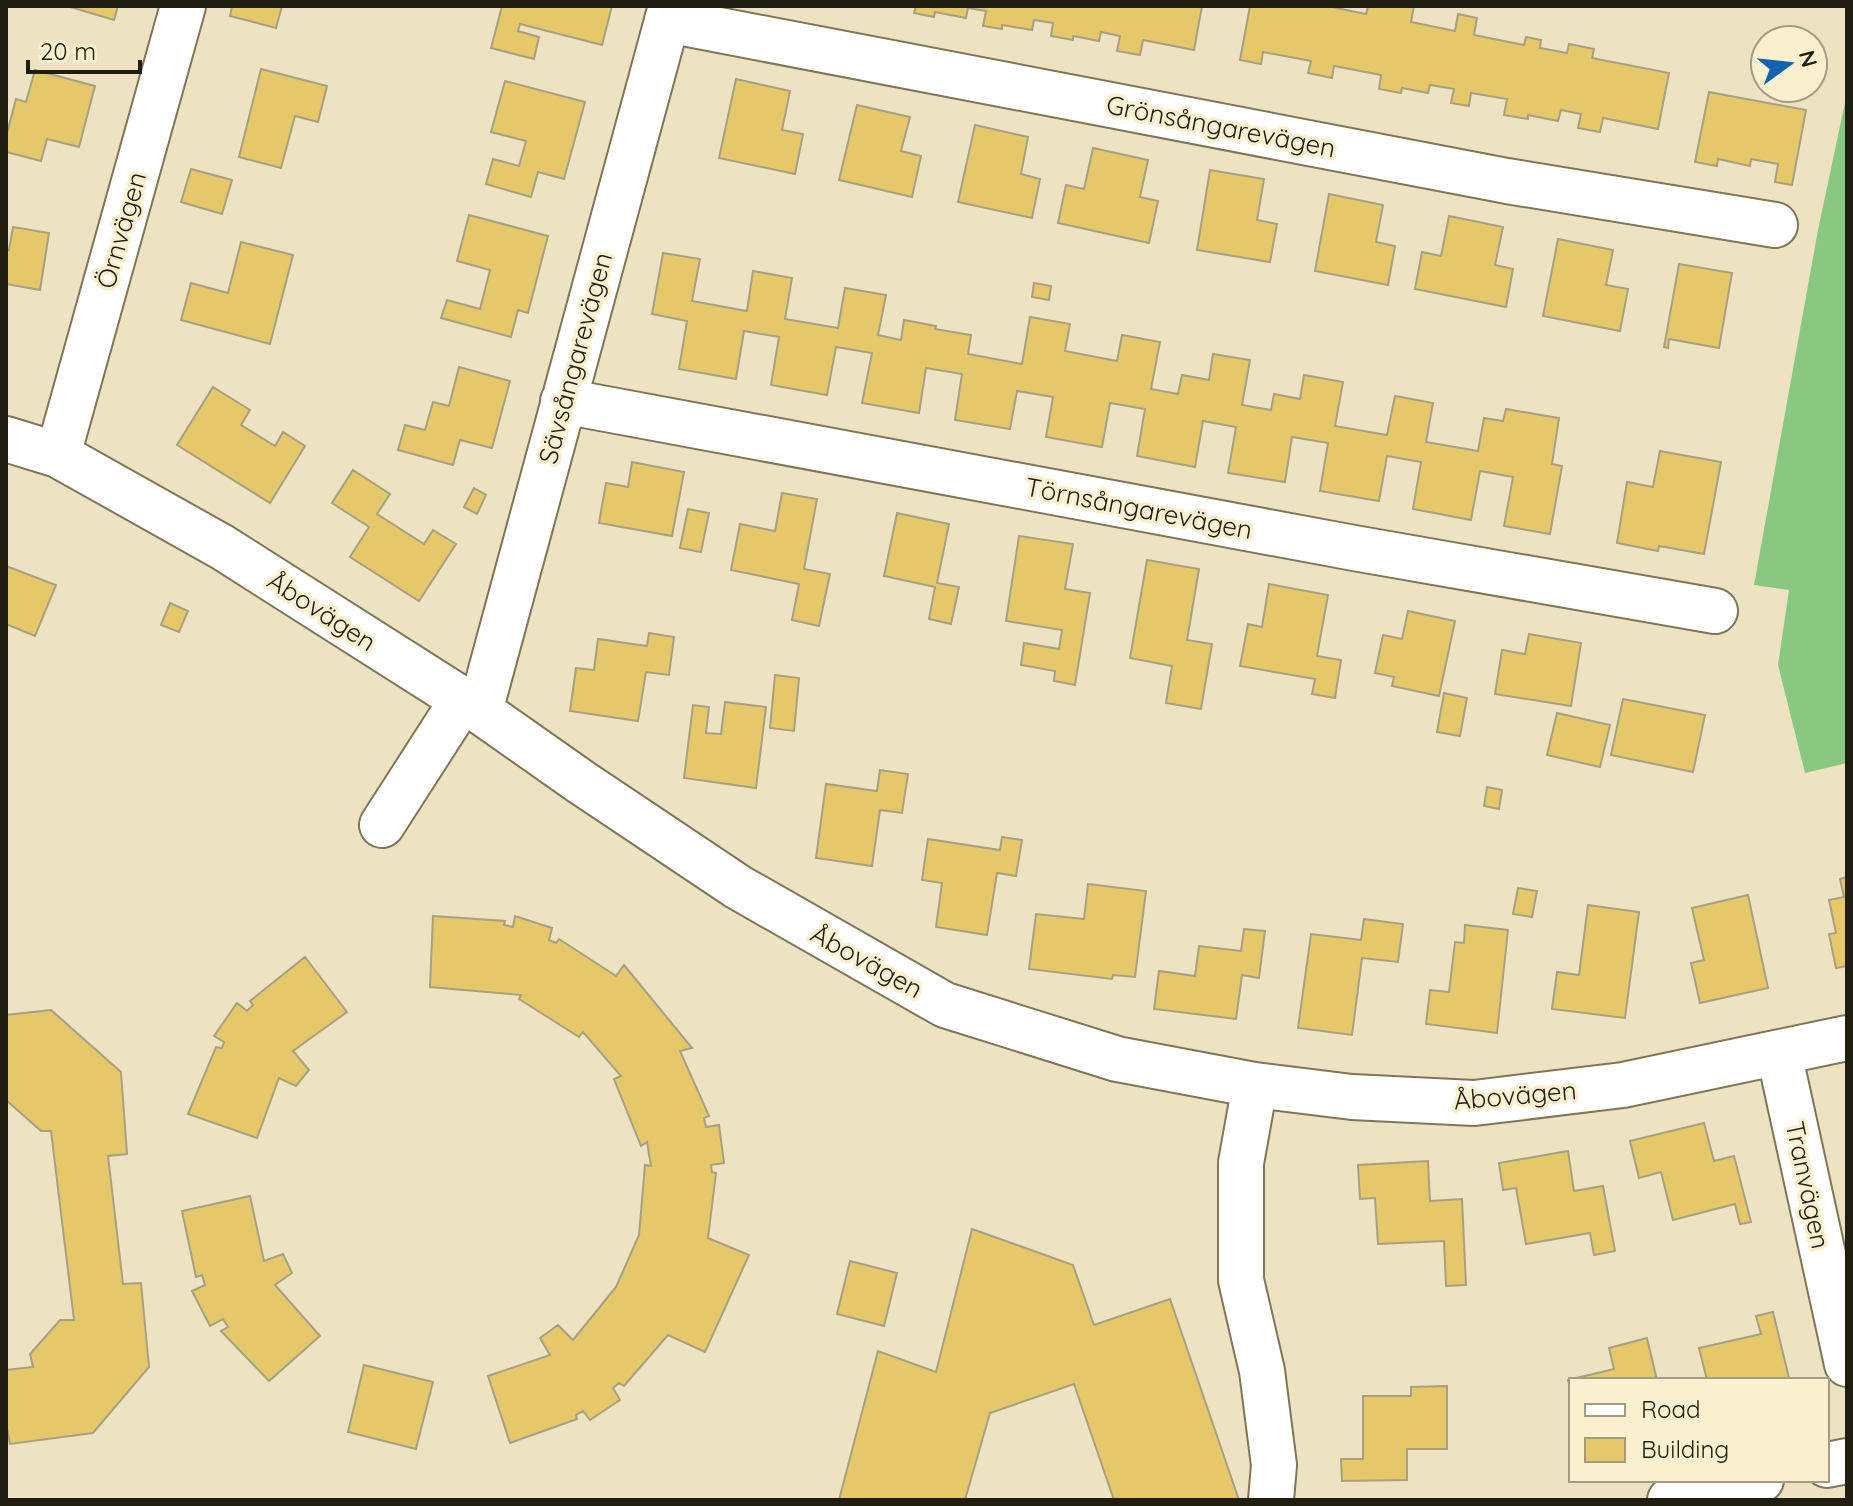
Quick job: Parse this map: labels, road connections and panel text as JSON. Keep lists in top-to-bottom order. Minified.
{"streets":{"street":["Grönsångarevägen","Örnvägen","Sävsångarevägen","Törnsångarevägen","Åbovägen","Tranvägen"]},"crossings":[["Grönsångarevägen","Sävsångarevägen"],["Örnvägen","Åbovägen"],["Sävsångarevägen","Törnsångarevägen"],["Sävsångarevägen","Åbovägen"],["Åbovägen","Tranvägen"]],"legend":["Road","Building"],"scale_bar":"20 m","north":"right"}
